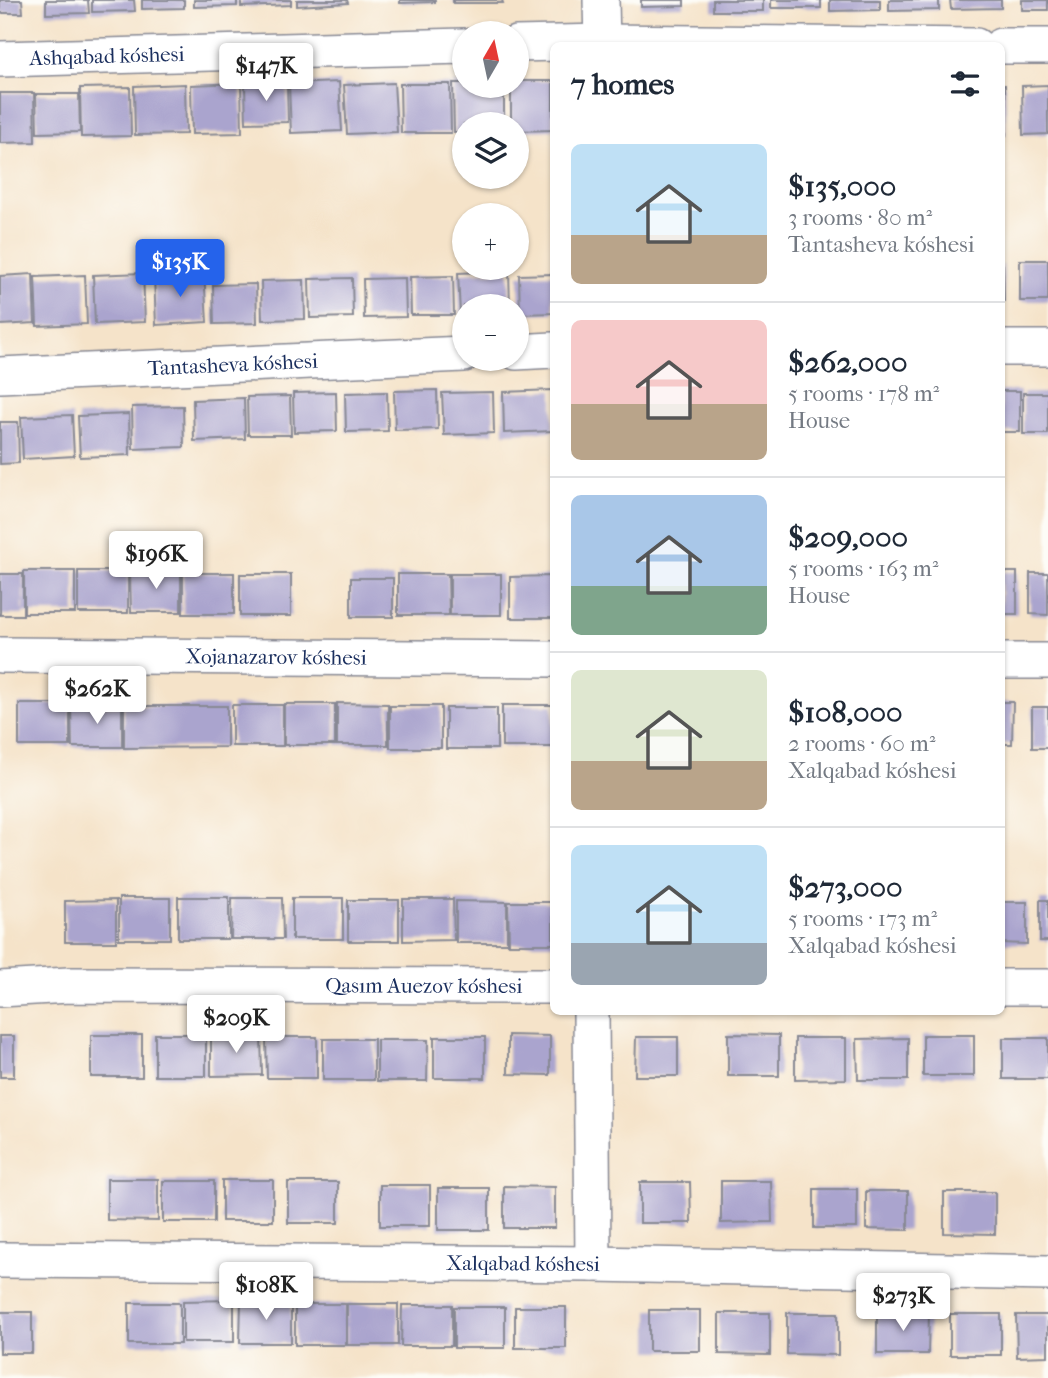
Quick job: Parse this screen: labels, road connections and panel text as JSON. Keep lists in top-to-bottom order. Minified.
{"streets":{"street":["Ashqabad kóshesi","Tantasheva kóshesi","Xojanazarov kóshesi","Qasım Auezov kóshesi","Xalqabad kóshesi"]},"north":"top","page":{"map_buttons":["+","−"],"heading":"7 homes","price":["$147K","$135K","$196K","$262K","$209K","$108K","$273K"],"list":[{"name":"$135,000","note":"3 rooms · 80 m² · Tantasheva kóshesi"},{"name":"$262,000","note":"5 rooms · 178 m² · House"},{"name":"$209,000","note":"5 rooms · 163 m² · House"},{"name":"$108,000","note":"2 rooms · 60 m² · Xalqabad kóshesi"},{"name":"$273,000","note":"5 rooms · 173 m² · Xalqabad kóshesi"}]}}
